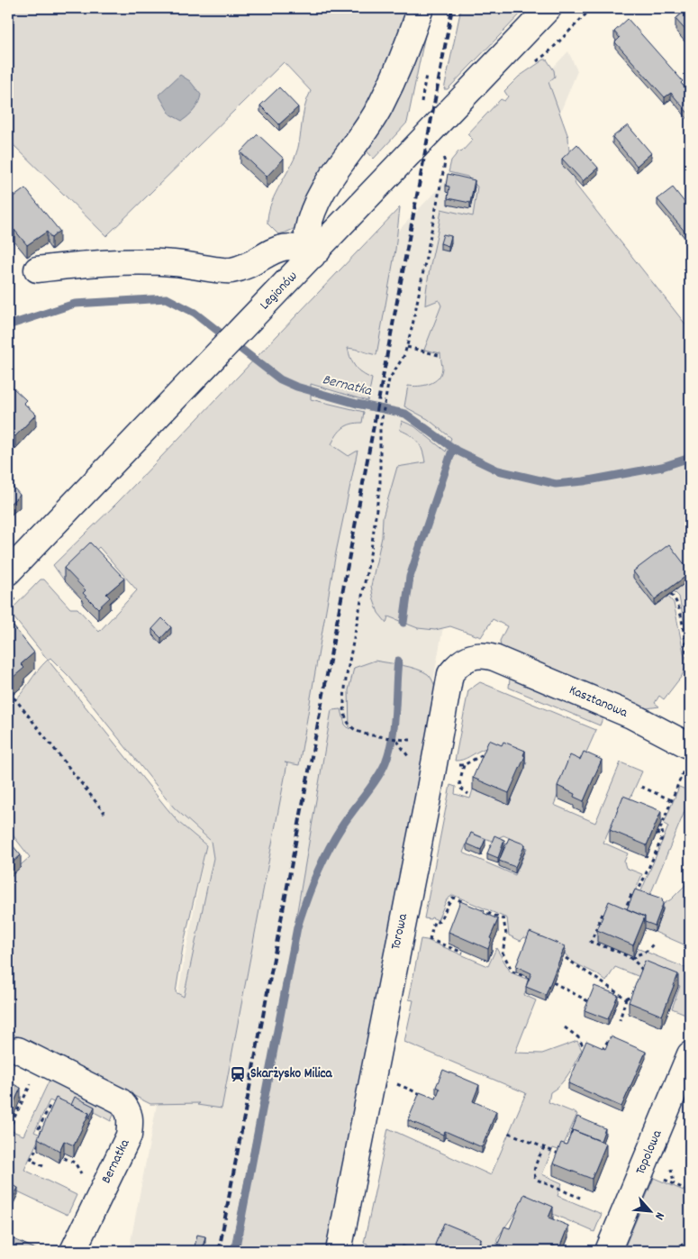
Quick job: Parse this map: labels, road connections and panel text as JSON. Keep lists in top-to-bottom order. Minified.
{"streets":{"street":["Legionów","Kasztanowa","Torowa","Topolowa","Bernatka"]},"crossings":[["Kasztanowa","Torowa"]],"water":["Bernatka"],"places":{"station":["Skarżysko Milica"]},"north":"bottom right"}
